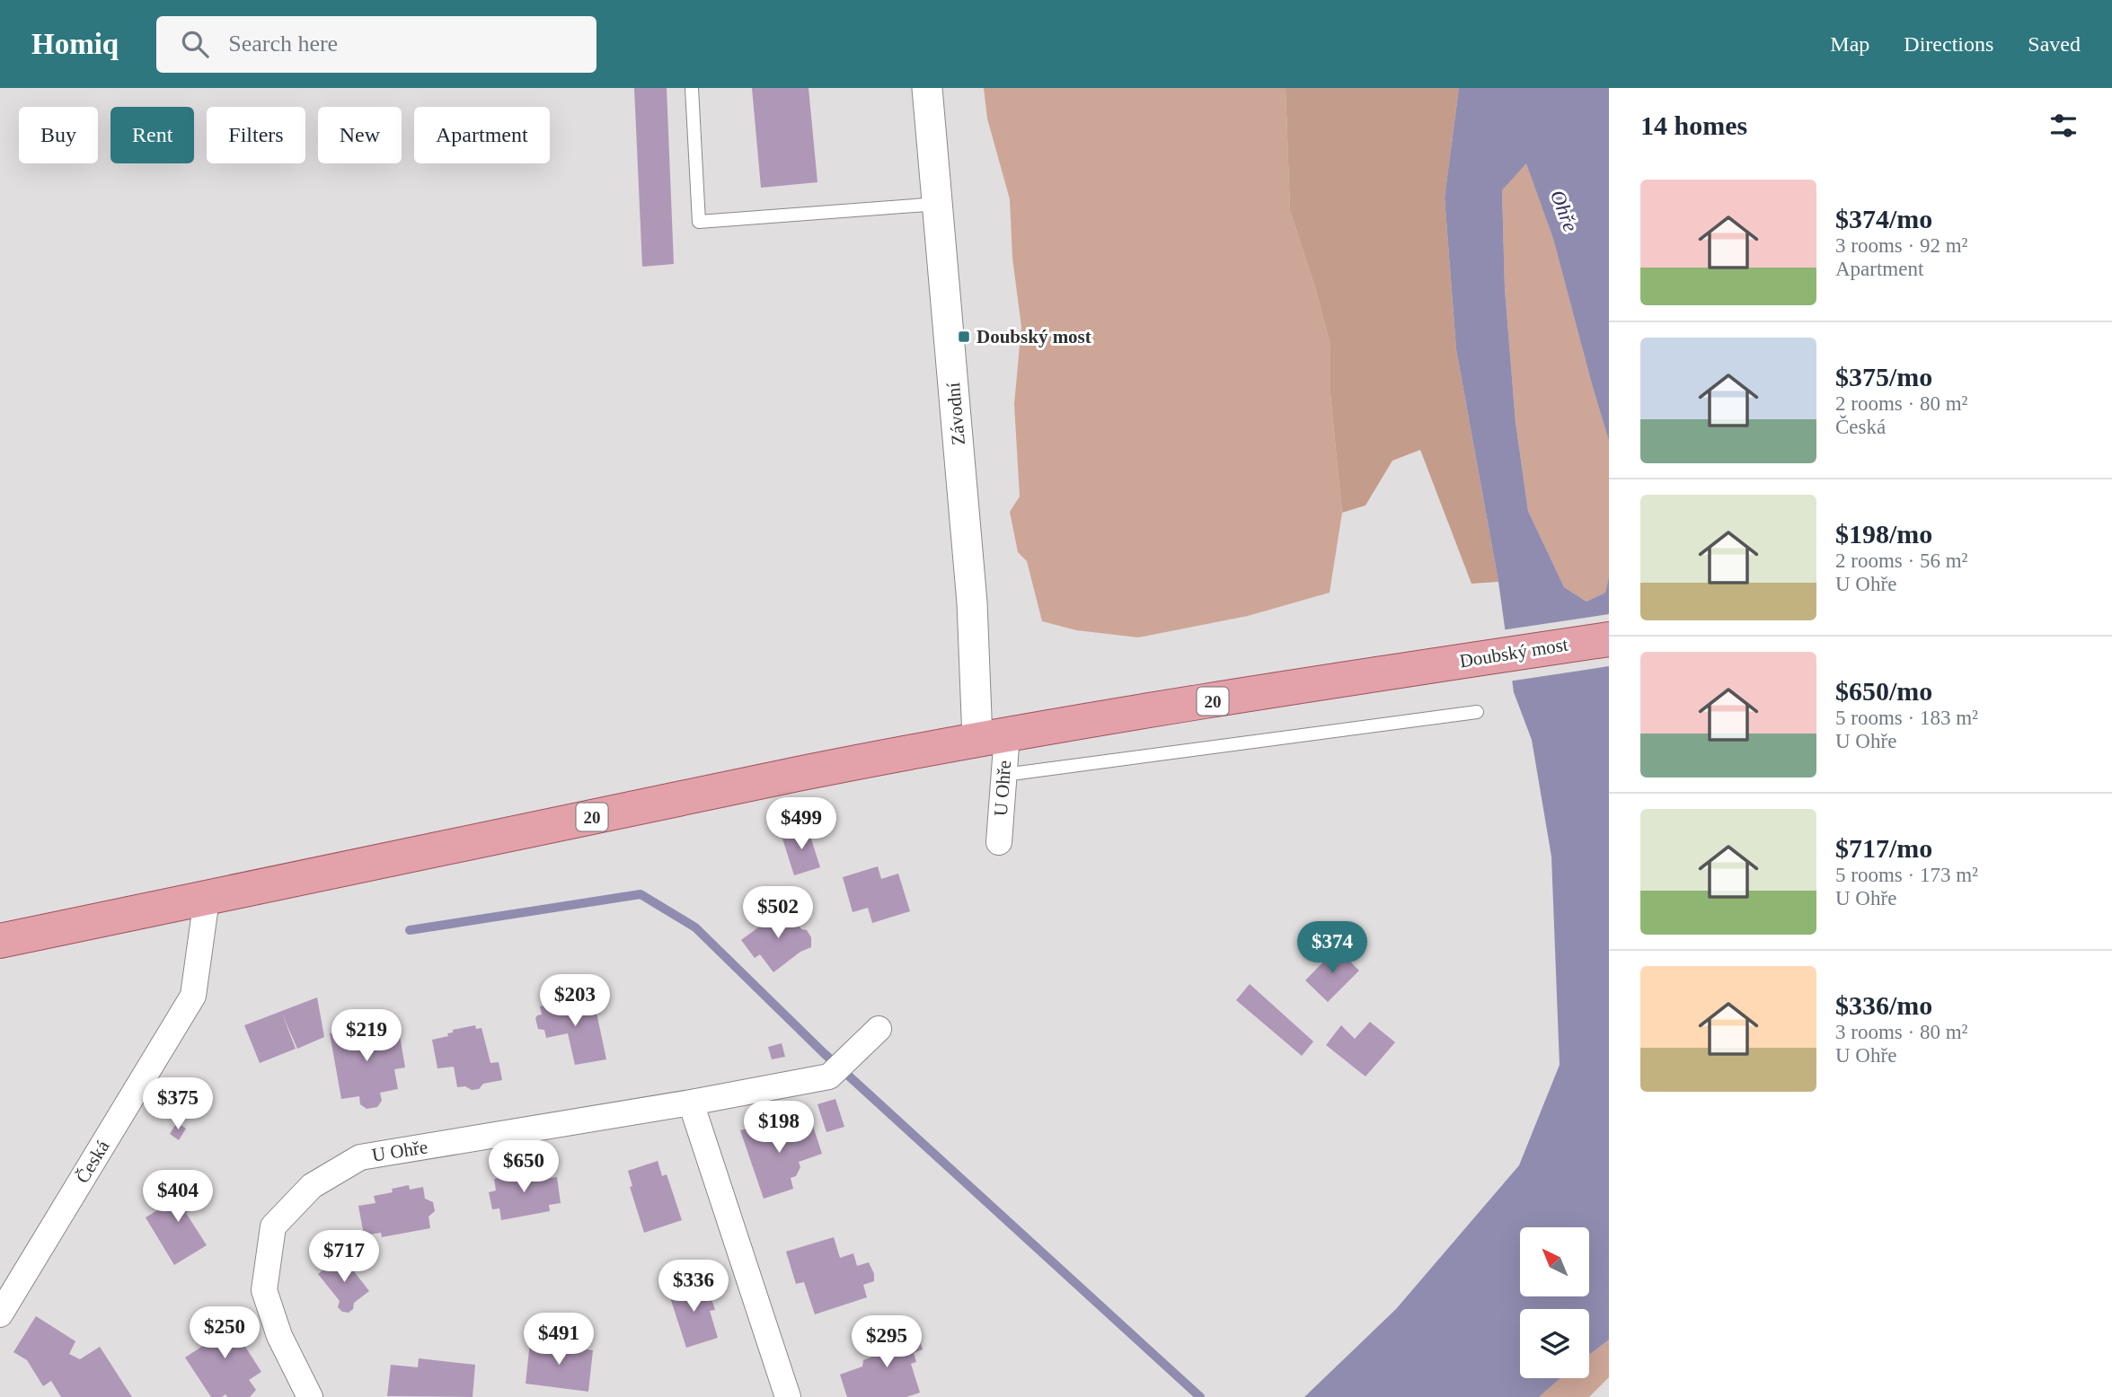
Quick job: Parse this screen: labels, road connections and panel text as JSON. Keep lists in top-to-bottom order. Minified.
{"streets":{"main road":["Doubský most","20"],"street":["Závodní","U Ohře","Česká"]},"crossings":[["Závodní","Doubský most"],["Závodní","20"],["Závodní","U Ohře"],["Doubský most","20"],["Doubský most","U Ohře"],["20","U Ohře"],["20","Česká"]],"water":["Ohře"],"places":{"transit":["Doubský most"]},"north":"top left","page":{"header":"Homiq","search":"Search here","nav":["Map","Directions","Saved"],"heading":"14 homes","chip":["Buy","Rent","Filters","New","Apartment"],"list":[{"name":"$374/mo","note":"3 rooms · 92 m² · Apartment"},{"name":"$375/mo","note":"2 rooms · 80 m² · Česká"},{"name":"$198/mo","note":"2 rooms · 56 m² · U Ohře"},{"name":"$650/mo","note":"5 rooms · 183 m² · U Ohře"},{"name":"$717/mo","note":"5 rooms · 173 m² · U Ohře"},{"name":"$336/mo","note":"3 rooms · 80 m² · U Ohře"}],"price":["$499","$502","$374","$203","$219","$375","$198","$650","$404","$717","$336","$250","$491","$295"]}}
